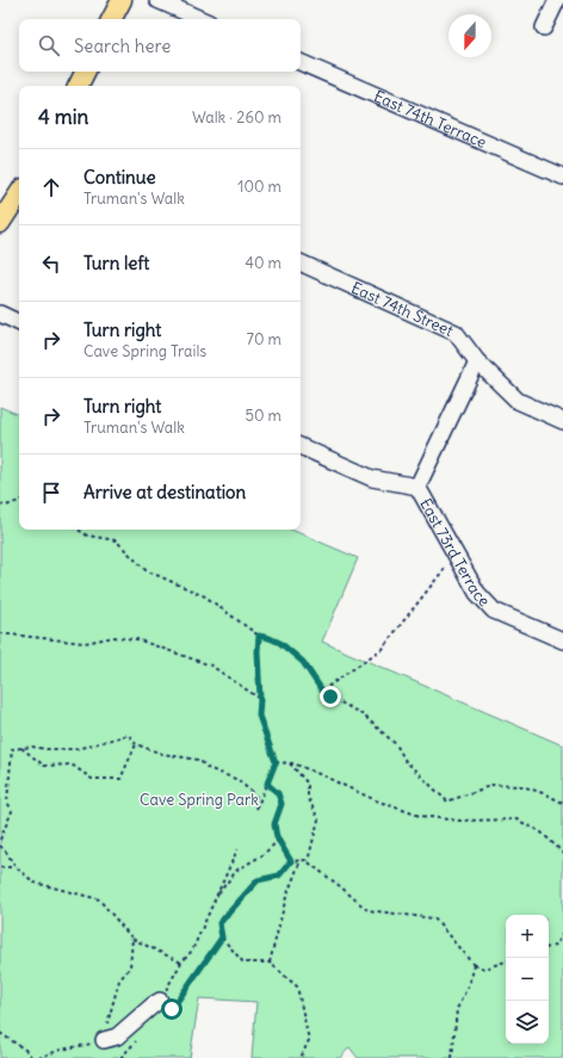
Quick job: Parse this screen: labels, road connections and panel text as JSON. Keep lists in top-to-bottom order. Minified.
{"streets":{"street":["East 74th Terrace","East 74th Street","East 73rd Terrace"]},"parks":["Cave Spring Park"],"north":"bottom","page":{"search":"Search here","heading":["4 min","Walk · 260 m"],"list":[["Continue","Truman's Walk","100 m"],["Turn left","40 m"],["Turn right","Cave Spring Trails","70 m"],["Turn right","Truman's Walk","50 m"],"Arrive at destination"],"map_buttons":["+","−"]}}
